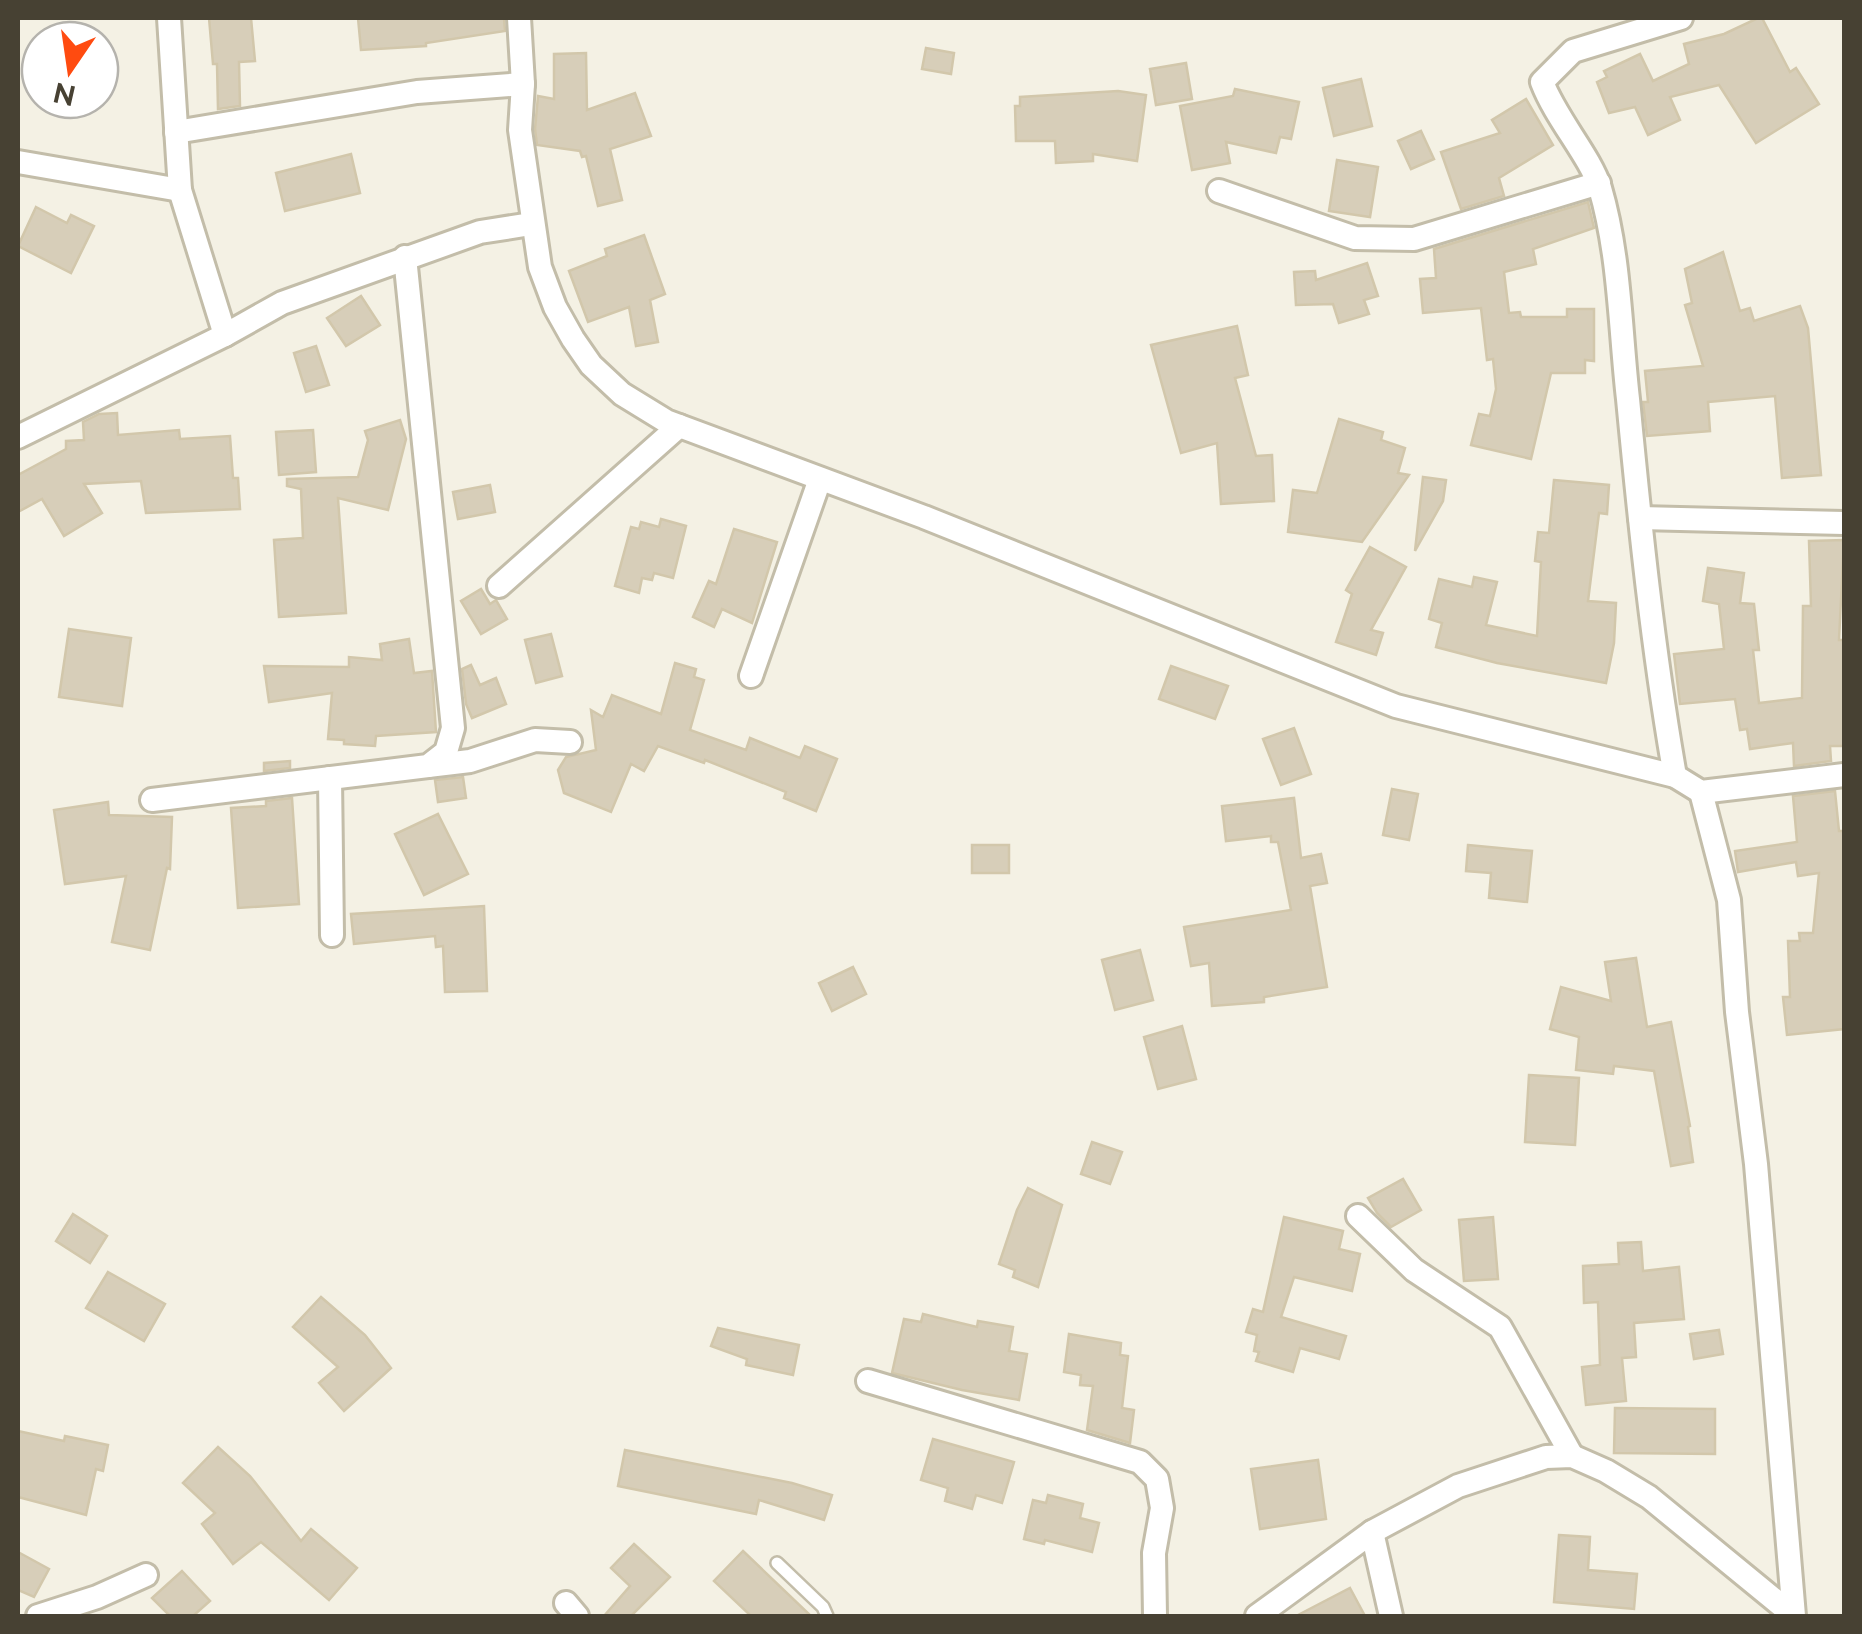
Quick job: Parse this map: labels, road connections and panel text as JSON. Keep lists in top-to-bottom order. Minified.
{"north":"bottom"}
